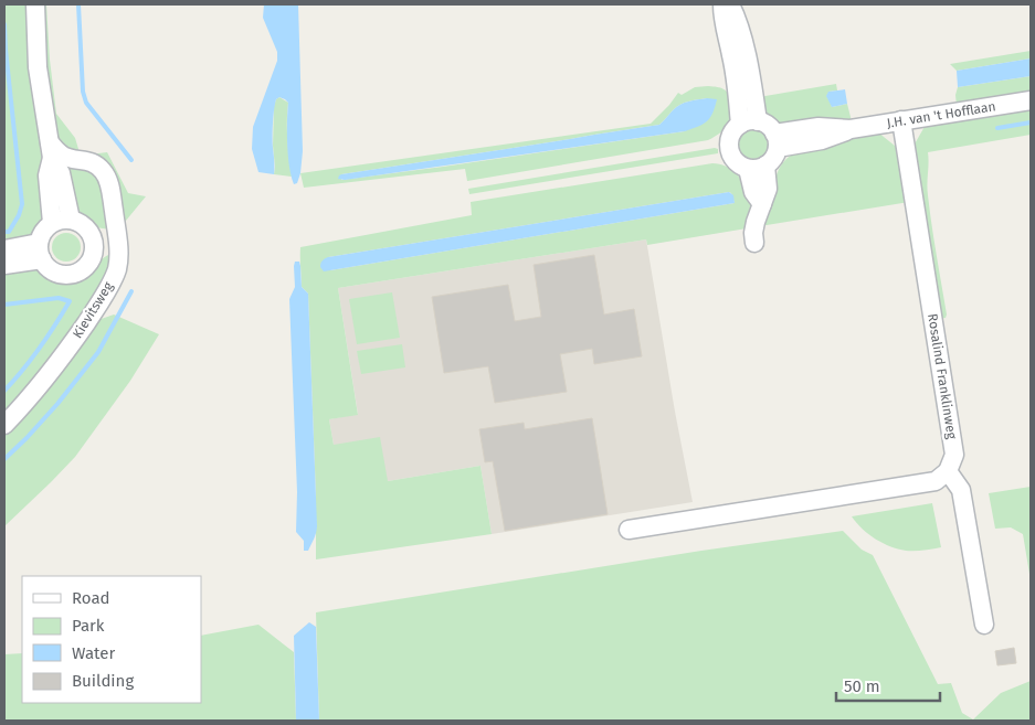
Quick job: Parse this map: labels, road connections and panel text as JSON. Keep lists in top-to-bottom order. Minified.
{"streets":{"street":["J.H. van 't Hofflaan","Kievitsweg","Rosalind Franklinweg"]},"crossings":[["J.H. van 't Hofflaan","Rosalind Franklinweg"]],"legend":["Road","Park","Water","Building"],"scale_bar":"50 m"}
